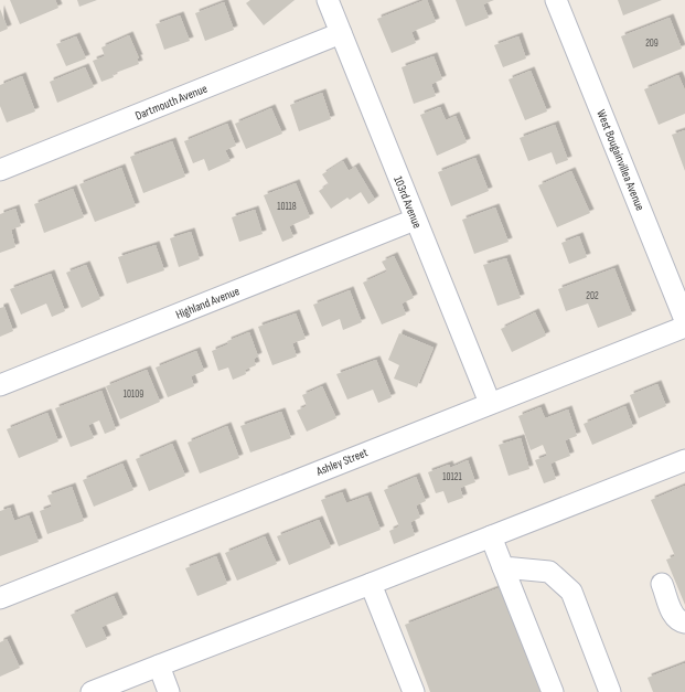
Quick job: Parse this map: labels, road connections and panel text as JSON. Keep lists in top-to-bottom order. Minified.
{"streets":{"street":["Dartmouth Avenue","West Bougainvillea Avenue","103rd Avenue","Highland Avenue","Ashley Street"]},"crossings":[["Dartmouth Avenue","103rd Avenue"],["103rd Avenue","Highland Avenue"],["103rd Avenue","Ashley Street"]],"house_numbers":["209","10118","202","10109","10121"]}
